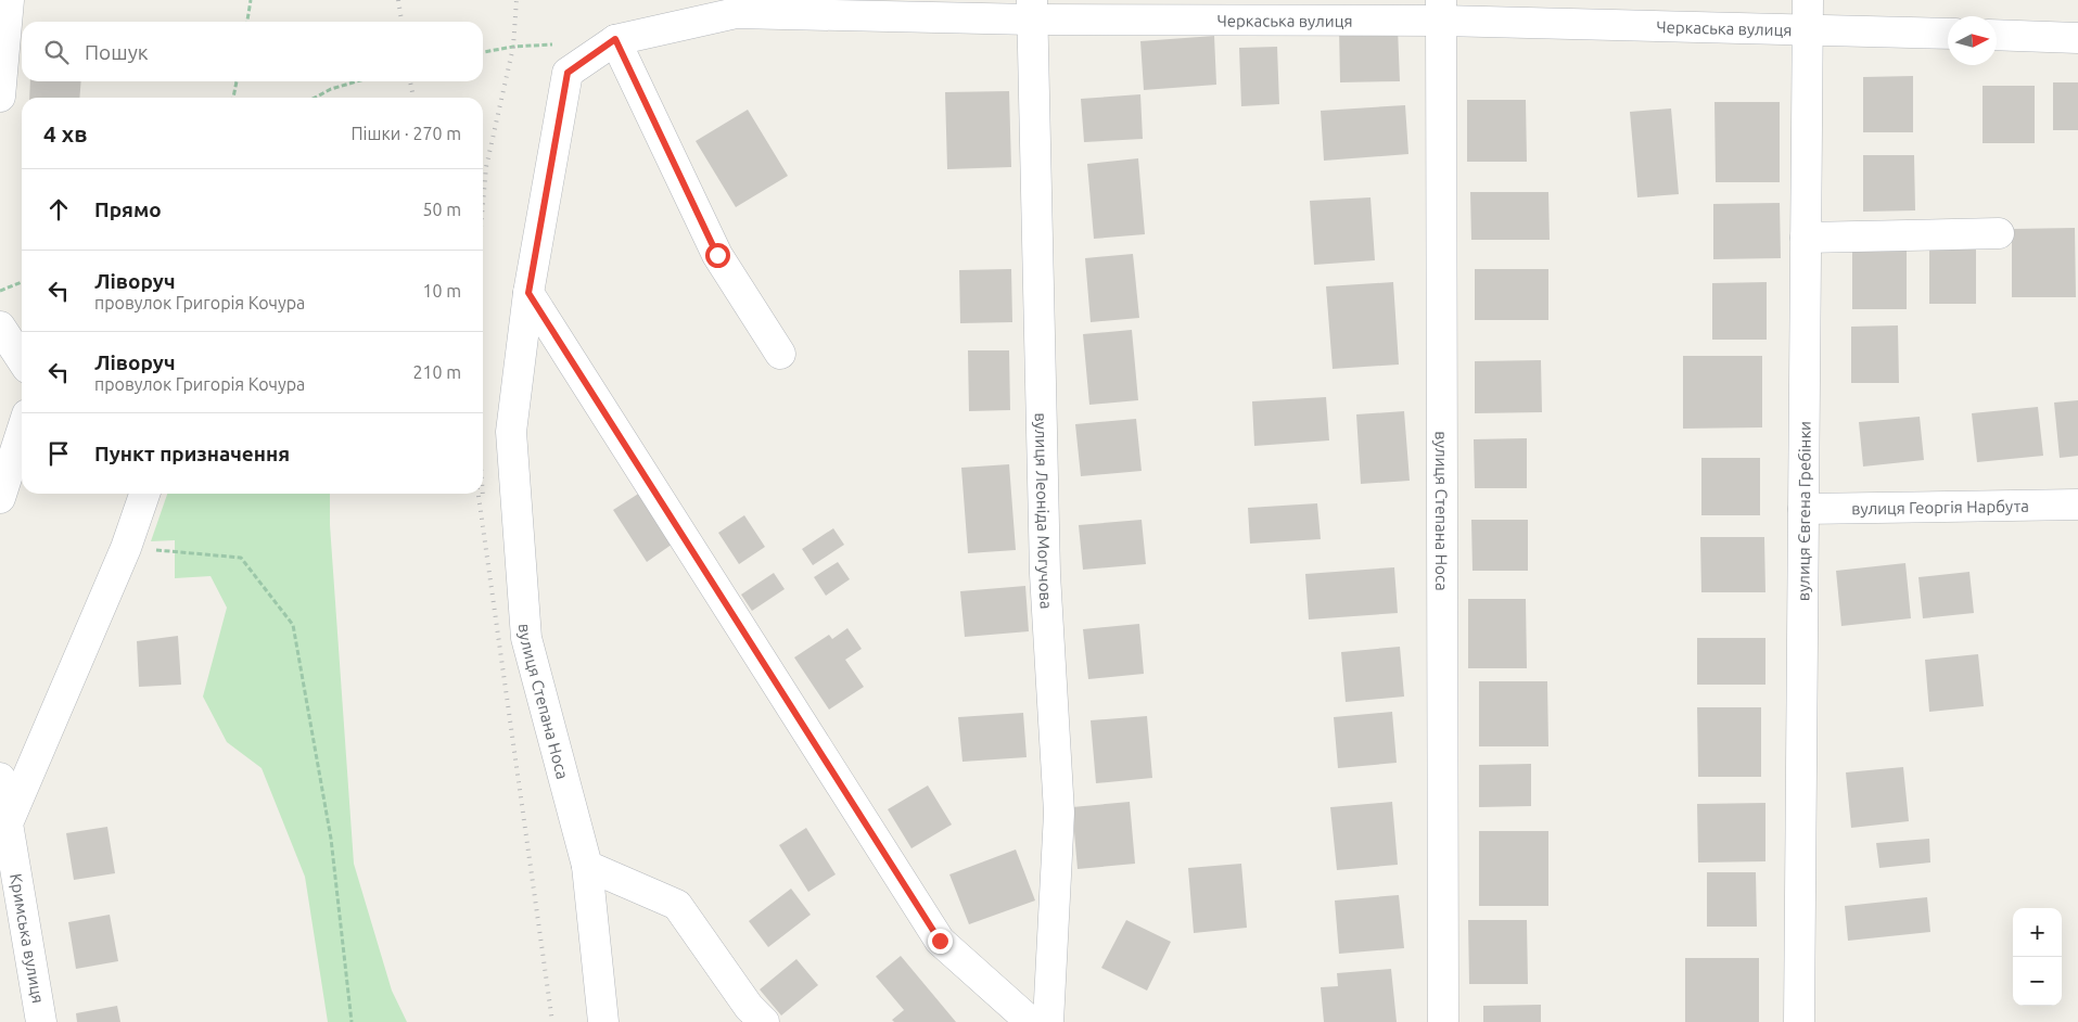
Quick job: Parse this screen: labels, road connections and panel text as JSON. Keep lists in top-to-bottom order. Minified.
{"streets":{"street":["Черкаська вулиця","вулиця Георгія Нарбута","вулиця Леоніда Могучова","вулиця Степана Носа","вулиця Євгена Гребінки","Кримська вулиця"]},"crossings":[["Черкаська вулиця","вулиця Леоніда Могучова"],["Черкаська вулиця","вулиця Степана Носа"],["Черкаська вулиця","вулиця Євгена Гребінки"],["вулиця Георгія Нарбута","вулиця Євгена Гребінки"]],"north":"right","page":{"search":"Пошук","heading":["4 хв","Пішки · 270 m"],"list":[["Прямо","50 m"],["Ліворуч","провулок Григорія Кочура","10 m"],["Ліворуч","провулок Григорія Кочура","210 m"],"Пункт призначення"],"map_buttons":["+","−"]}}
